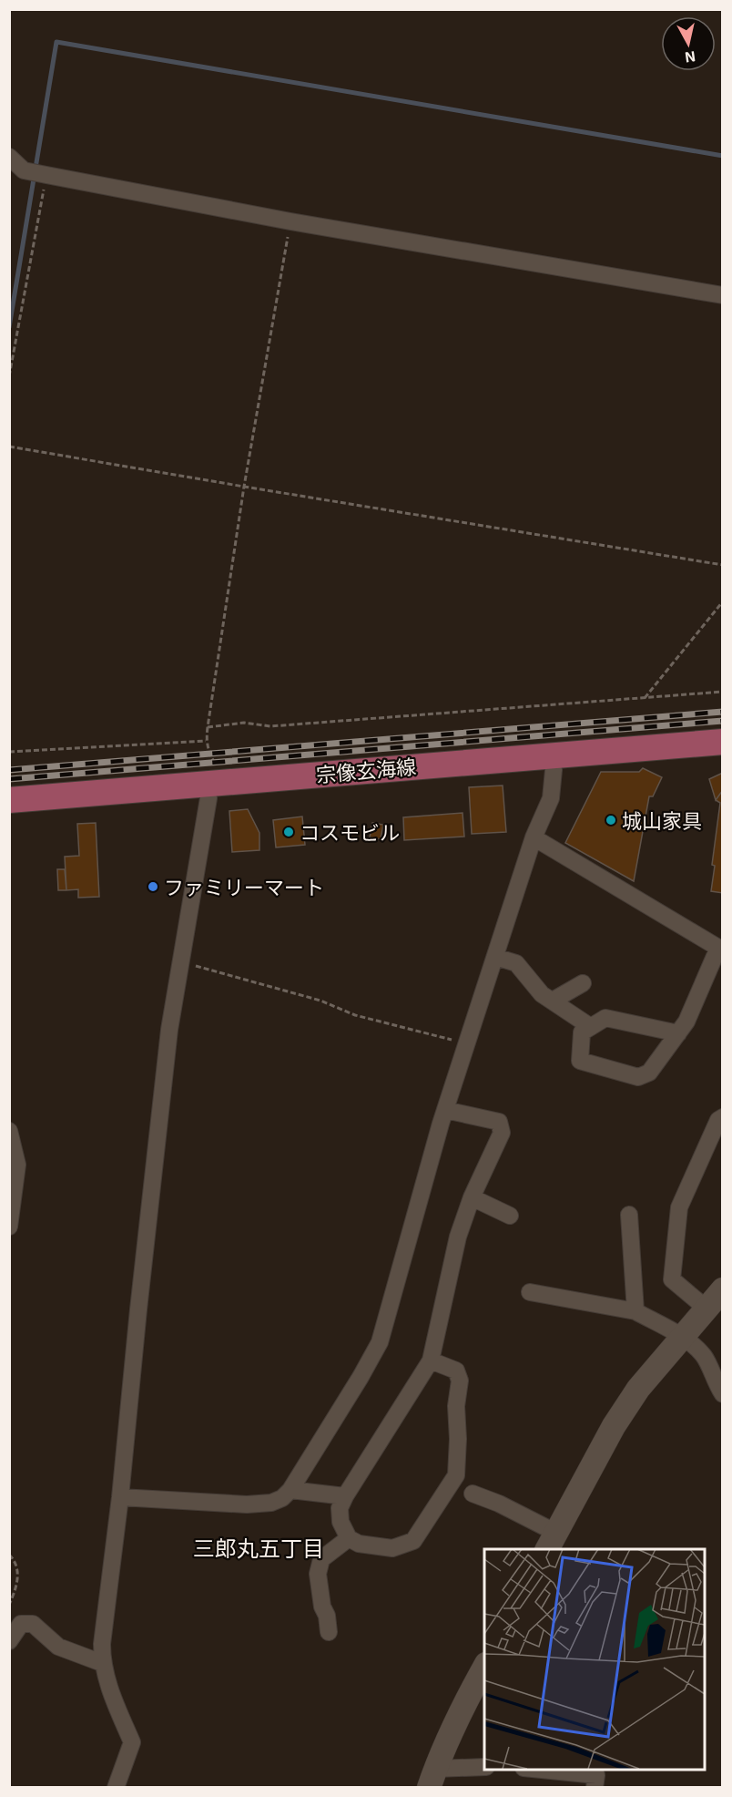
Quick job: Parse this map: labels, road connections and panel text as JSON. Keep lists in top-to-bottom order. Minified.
{"streets":{"main road":["宗像玄海線"]},"districts":["三郎丸五丁目"],"places":["城山家具","コスモビル","ファミリーマート"],"north":"bottom"}
